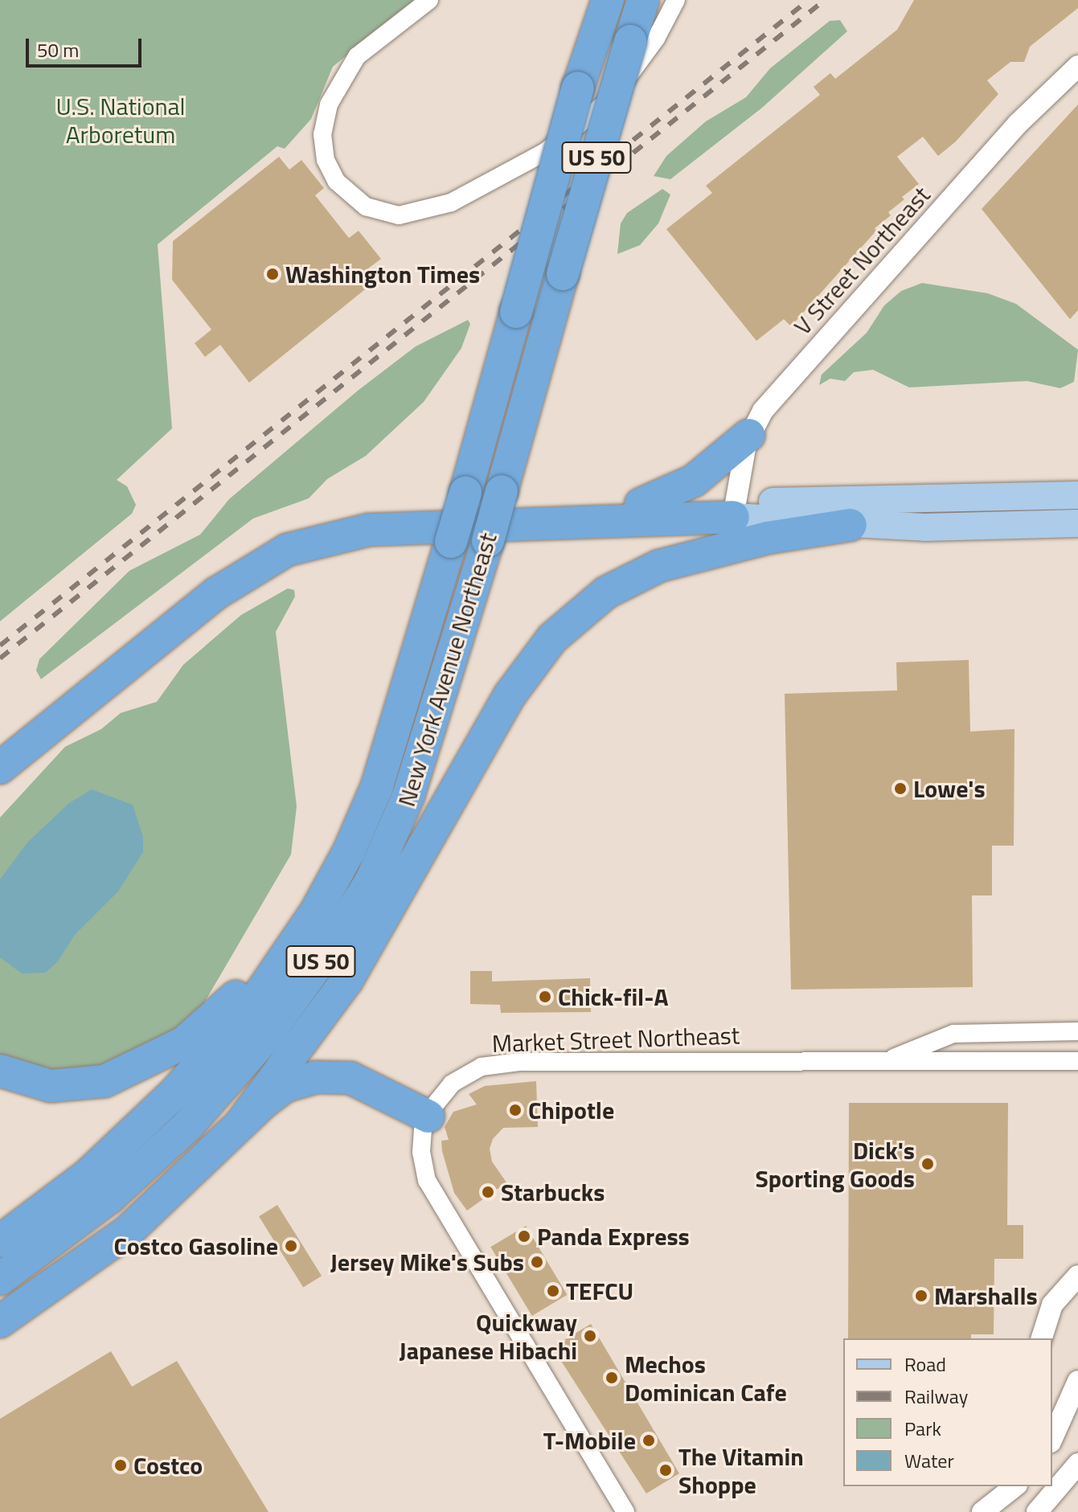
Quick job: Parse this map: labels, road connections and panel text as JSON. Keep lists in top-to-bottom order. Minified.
{"streets":{"highway":["US 50","New York Avenue Northeast"],"street":["V Street Northeast","Market Street Northeast"]},"parks":["U.S. National Arboretum"],"places":["Washington Times","Lowe's","Chick-fil-A","Chipotle","Dick's Sporting Goods","Starbucks","Panda Express","Costco Gasoline","Jersey Mike's Subs","TEFCU","Marshalls","Quickway Japanese Hibachi","Mechos Dominican Cafe","T-Mobile","Costco","The Vitamin Shoppe"],"legend":["Road","Railway","Park","Water"],"scale_bar":"50 m"}
